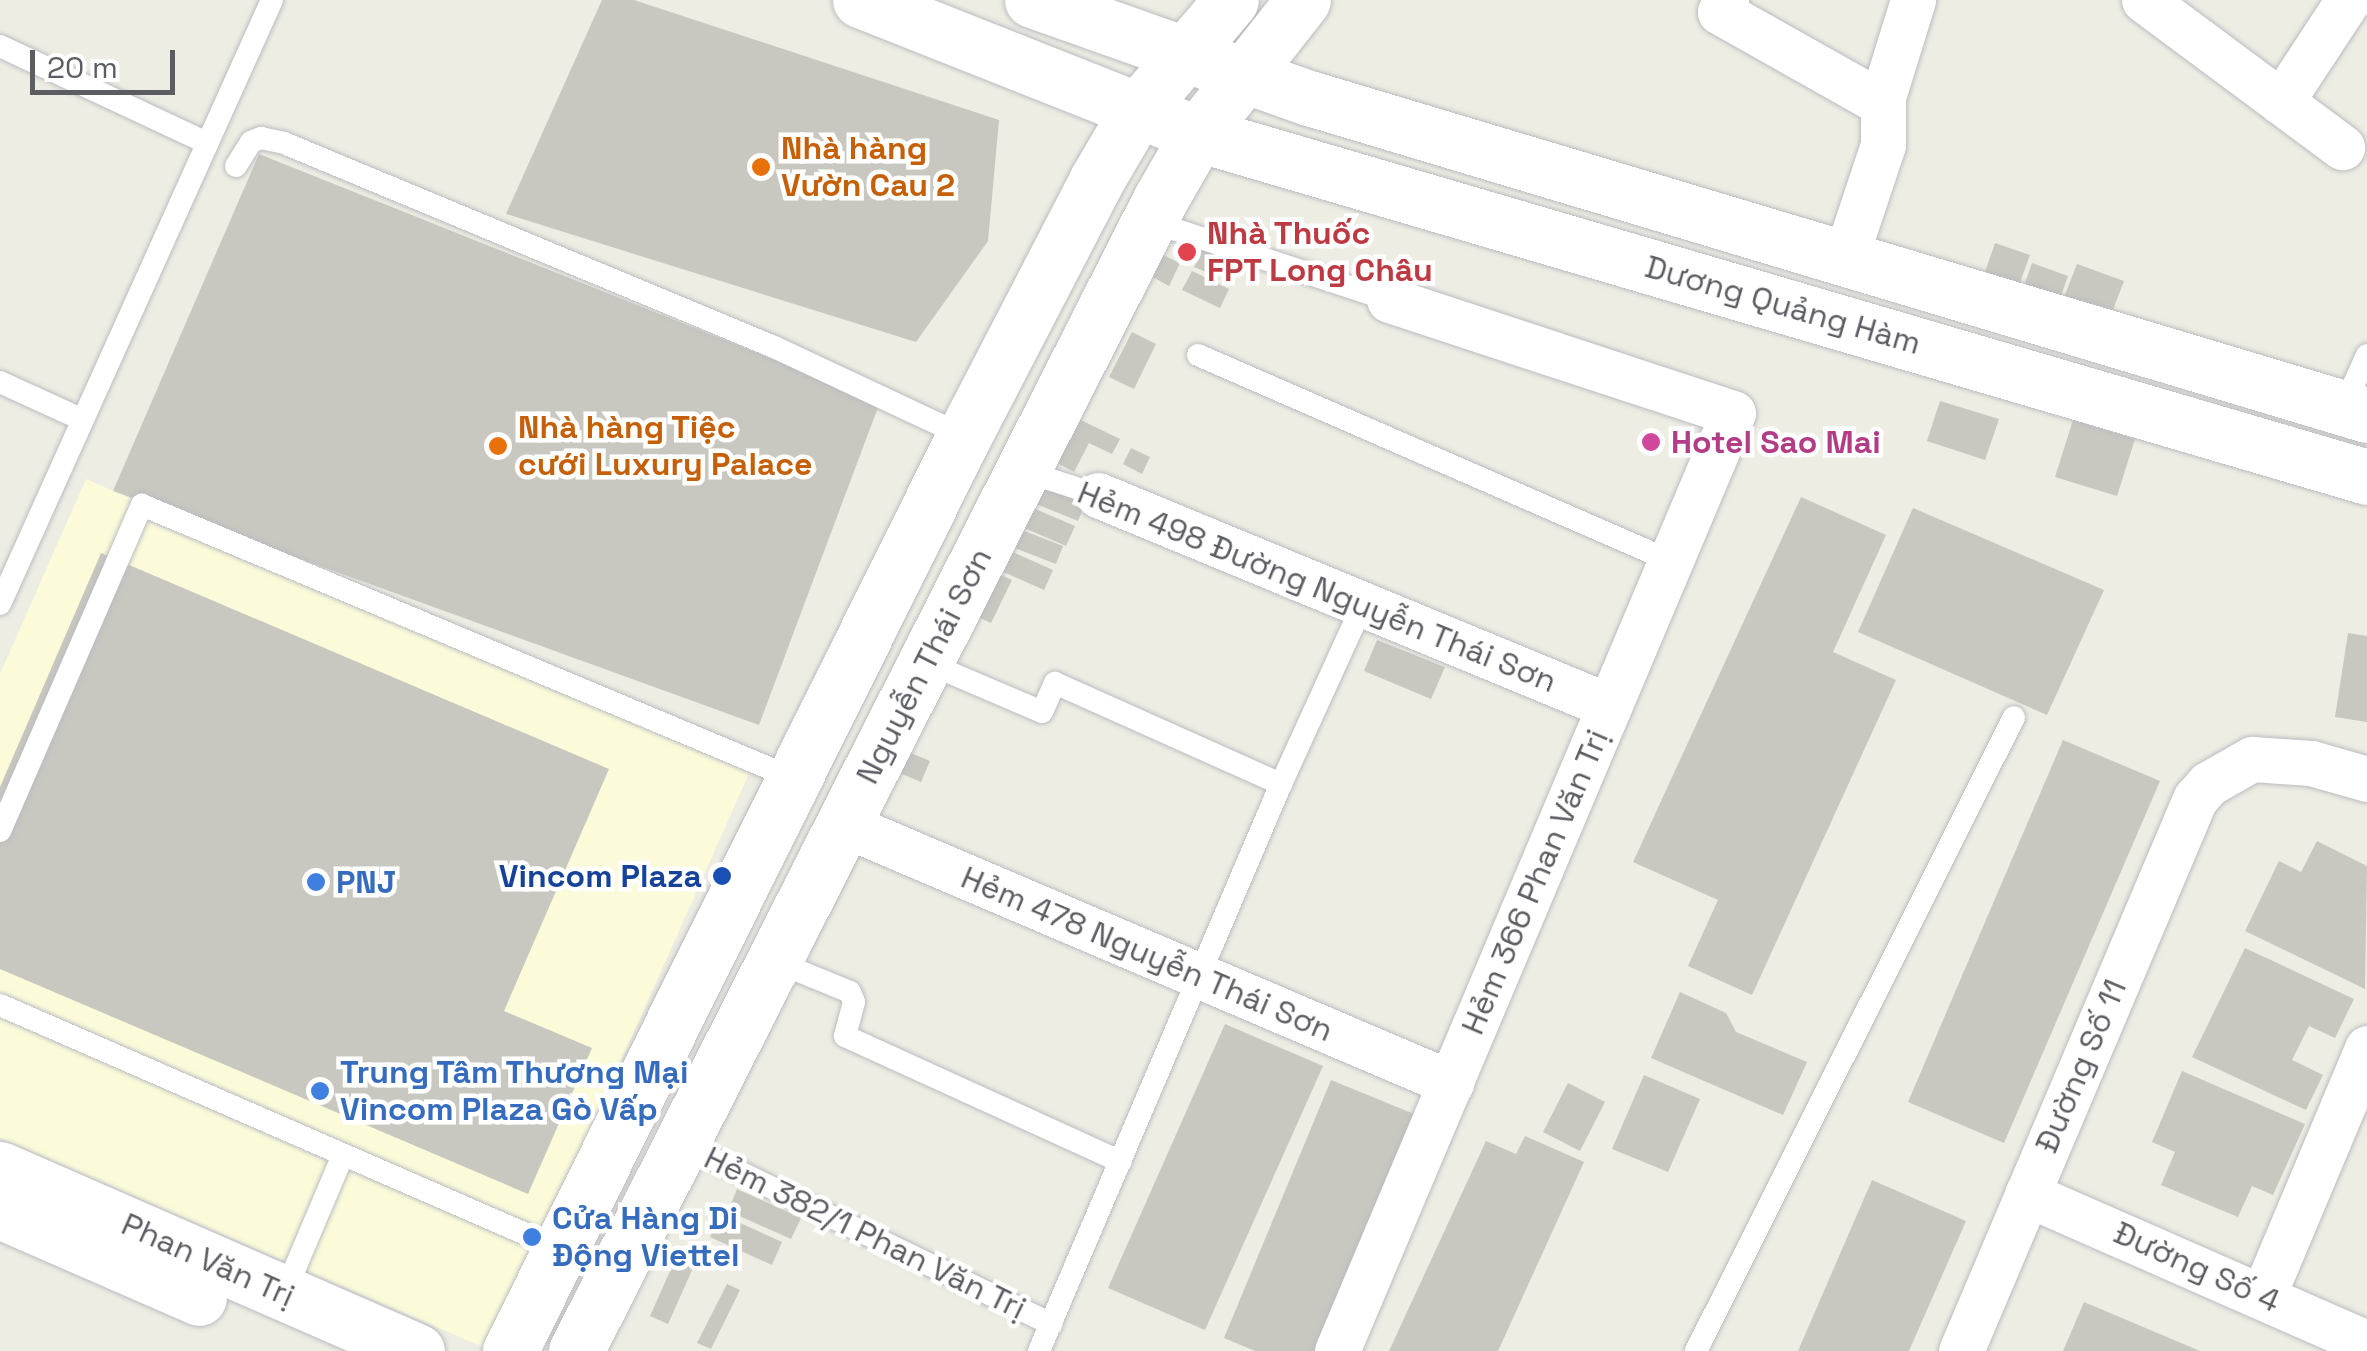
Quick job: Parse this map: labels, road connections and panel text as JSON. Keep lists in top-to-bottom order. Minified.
{"streets":{"main road":["Dương Quảng Hàm","Nguyễn Thái Sơn","Phan Văn Trị"],"street":["Hẻm 498 Đường Nguyễn Thái Sơn","Hẻm 366 Phan Văn Trị","Hẻm 478 Nguyễn Thái Sơn","Đường Số 11","Đường Số 4"],"lane":["Hẻm 382/1 Phan Văn Trị"]},"crossings":[["Dương Quảng Hàm","Nguyễn Thái Sơn"],["Hẻm 498 Đường Nguyễn Thái Sơn","Nguyễn Thái Sơn"],["Hẻm 498 Đường Nguyễn Thái Sơn","Hẻm 366 Phan Văn Trị"],["Nguyễn Thái Sơn","Hẻm 478 Nguyễn Thái Sơn"],["Nguyễn Thái Sơn","Hẻm 382/1 Phan Văn Trị"],["Hẻm 366 Phan Văn Trị","Hẻm 478 Nguyễn Thái Sơn"],["Đường Số 11","Đường Số 4"]],"places":["Nhà hàng Vườn Cau 2","Nhà Thuốc FPT Long Châu","Hotel Sao Mai","Nhà hàng Tiệc cưới Luxury Palace","Vincom Plaza","PNJ","Trung Tâm Thương Mại Vincom Plaza Gò Vấp","Cửa Hàng Di Động Viettel"],"scale_bar":"20 m"}
